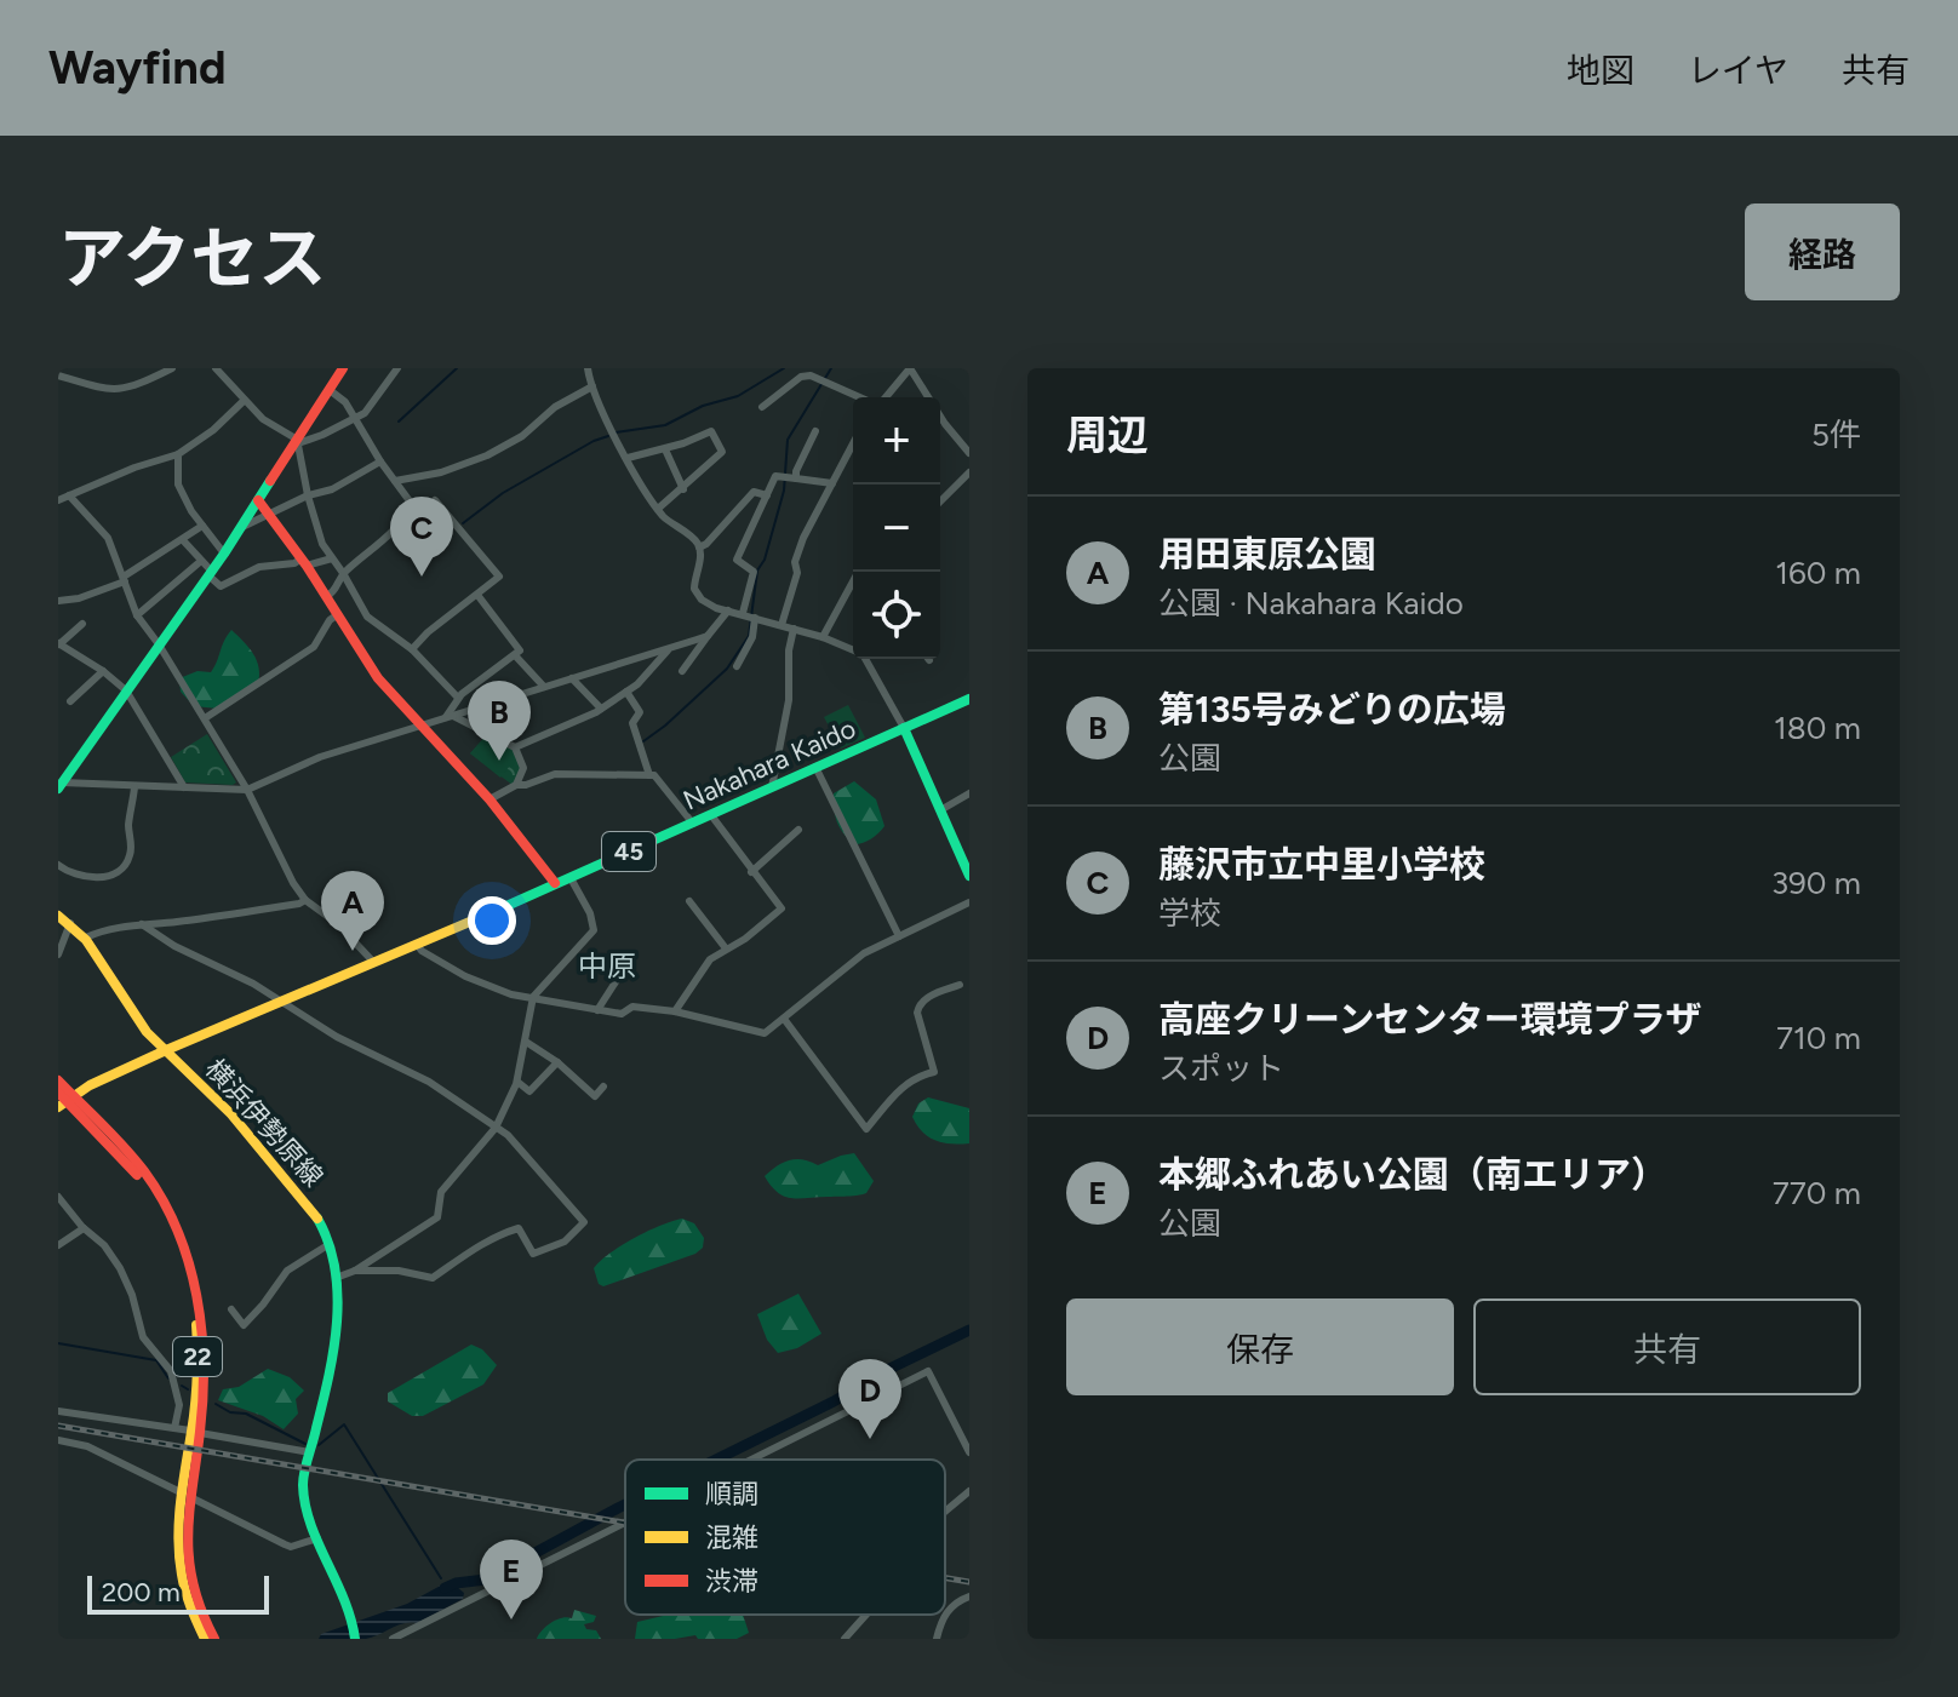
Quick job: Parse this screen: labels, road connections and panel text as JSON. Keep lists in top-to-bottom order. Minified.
{"streets":{"main road":["Nakahara Kaido","45","横浜伊勢原線","22"]},"crossings":[["Nakahara Kaido","横浜伊勢原線"],["Nakahara Kaido","22"]],"districts":["中原"],"legend":["順調","混雑","渋滞"],"scale_bar":"200 m","page":{"header":"Wayfind","nav":["地図","レイヤ","共有"],"title":"アクセス","buttons":["経路",["保存","共有"]],"heading":["周辺","5件"],"map_buttons":["+","−"],"list":[{"mark":"A","name":"用田東原公園","note":"公園 · Nakahara Kaido","value":"160 m"},{"mark":"B","name":"第135号みどりの広場","note":"公園","value":"180 m"},{"mark":"C","name":"藤沢市立中里小学校","note":"学校","value":"390 m"},{"mark":"D","name":"高座クリーンセンター環境プラザ","note":"スポット","value":"710 m"},{"mark":"E","name":"本郷ふれあい公園（南エリア）","note":"公園","value":"770 m"}],"pins":["C","B","A","D","E"],"scale":"200 m"}}
